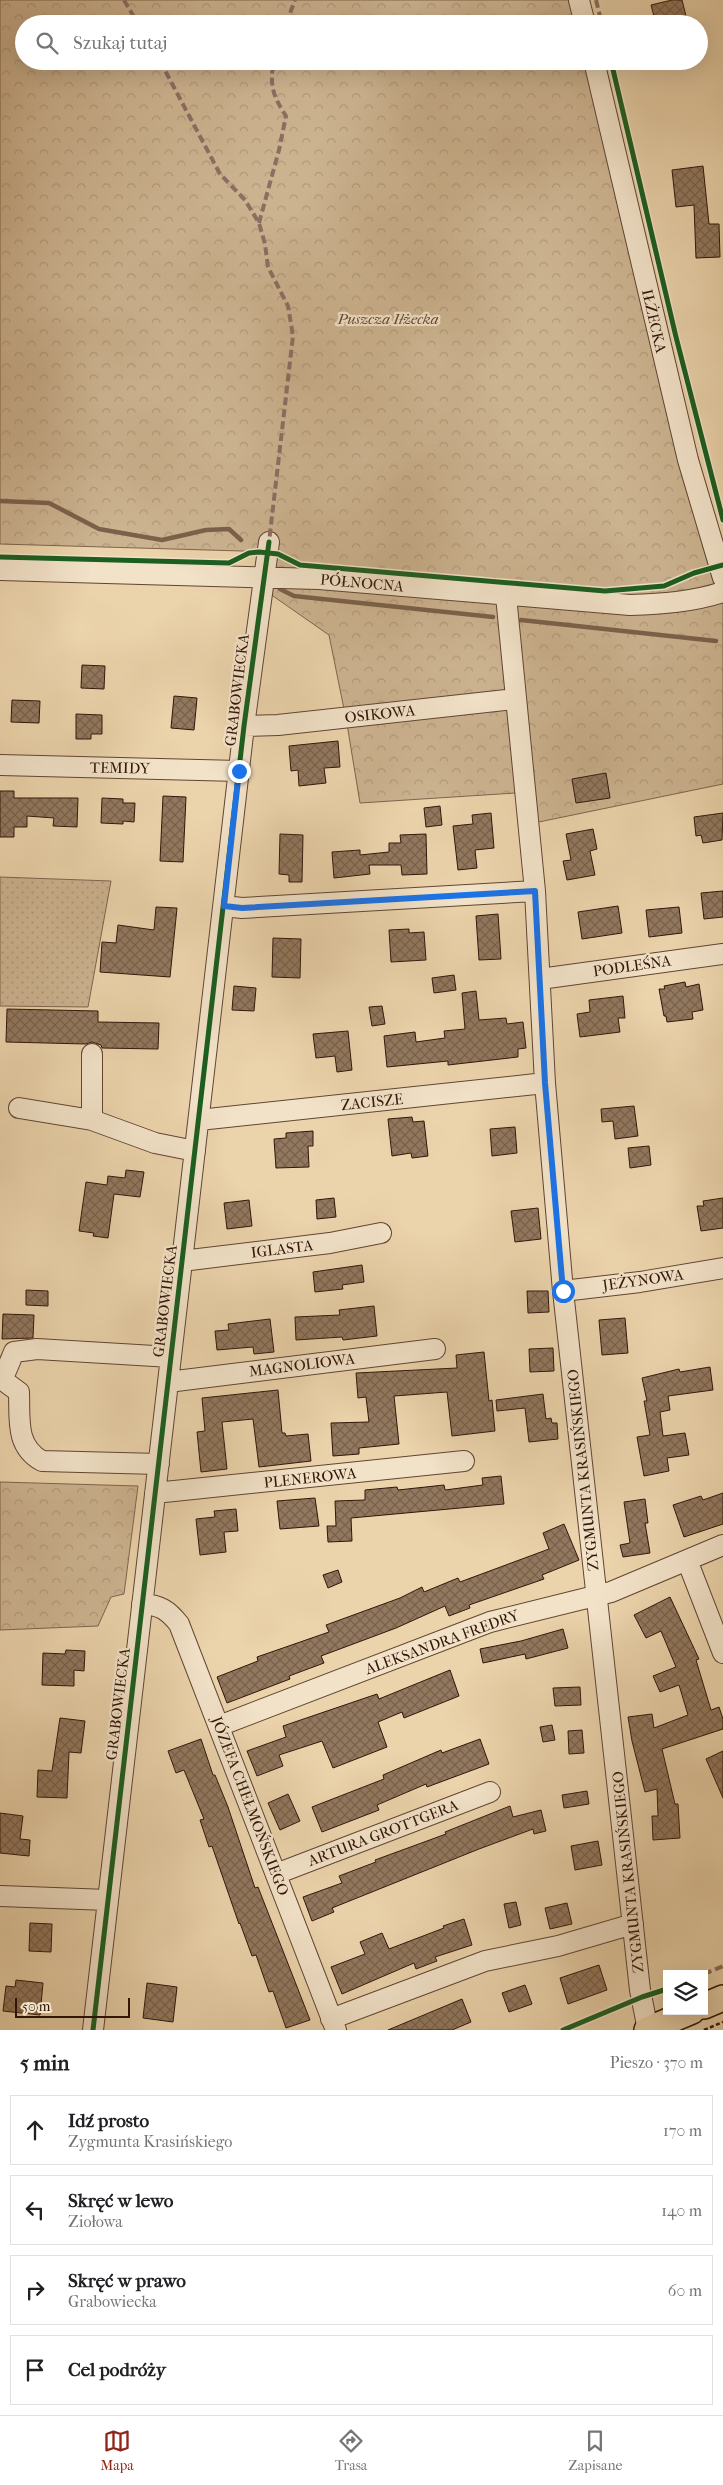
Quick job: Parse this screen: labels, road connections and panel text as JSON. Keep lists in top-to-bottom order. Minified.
{"streets":{"street":["IŁŻECKA","PÓŁNOCNA","GRABOWIECKA","OSIKOWA","TEMIDY","PODLEŚNA","ZACISZE","IGLASTA","JEŻYNOWA","MAGNOLIOWA","ZYGMUNTA KRASIŃSKIEGO","PLENEROWA","ALEKSANDRA FREDRY","JÓZEFA CHEŁMOŃSKIEGO","ARTURA GROTTGERA"]},"crossings":[["PÓŁNOCNA","GRABOWIECKA"],["GRABOWIECKA","OSIKOWA"],["GRABOWIECKA","TEMIDY"],["GRABOWIECKA","ZACISZE"],["GRABOWIECKA","IGLASTA"],["GRABOWIECKA","MAGNOLIOWA"],["GRABOWIECKA","PLENEROWA"],["GRABOWIECKA","JÓZEFA CHEŁMOŃSKIEGO"],["PODLEŚNA","ZYGMUNTA KRASIŃSKIEGO"],["ZACISZE","ZYGMUNTA KRASIŃSKIEGO"],["JEŻYNOWA","ZYGMUNTA KRASIŃSKIEGO"],["ZYGMUNTA KRASIŃSKIEGO","ALEKSANDRA FREDRY"],["ALEKSANDRA FREDRY","JÓZEFA CHEŁMOŃSKIEGO"],["JÓZEFA CHEŁMOŃSKIEGO","ARTURA GROTTGERA"]],"parks":["Puszcza Iłżecka"],"scale_bar":"50 m","page":{"search":"Szukaj tutaj","scale":"50 m","heading":["5 min","Pieszo · 370 m"],"list":[["Idź prosto","Zygmunta Krasińskiego","170 m"],["Skręć w lewo","Ziołowa","140 m"],["Skręć w prawo","Grabowiecka","60 m"],"Cel podróży"],"nav":["Mapa","Trasa","Zapisane"]}}
